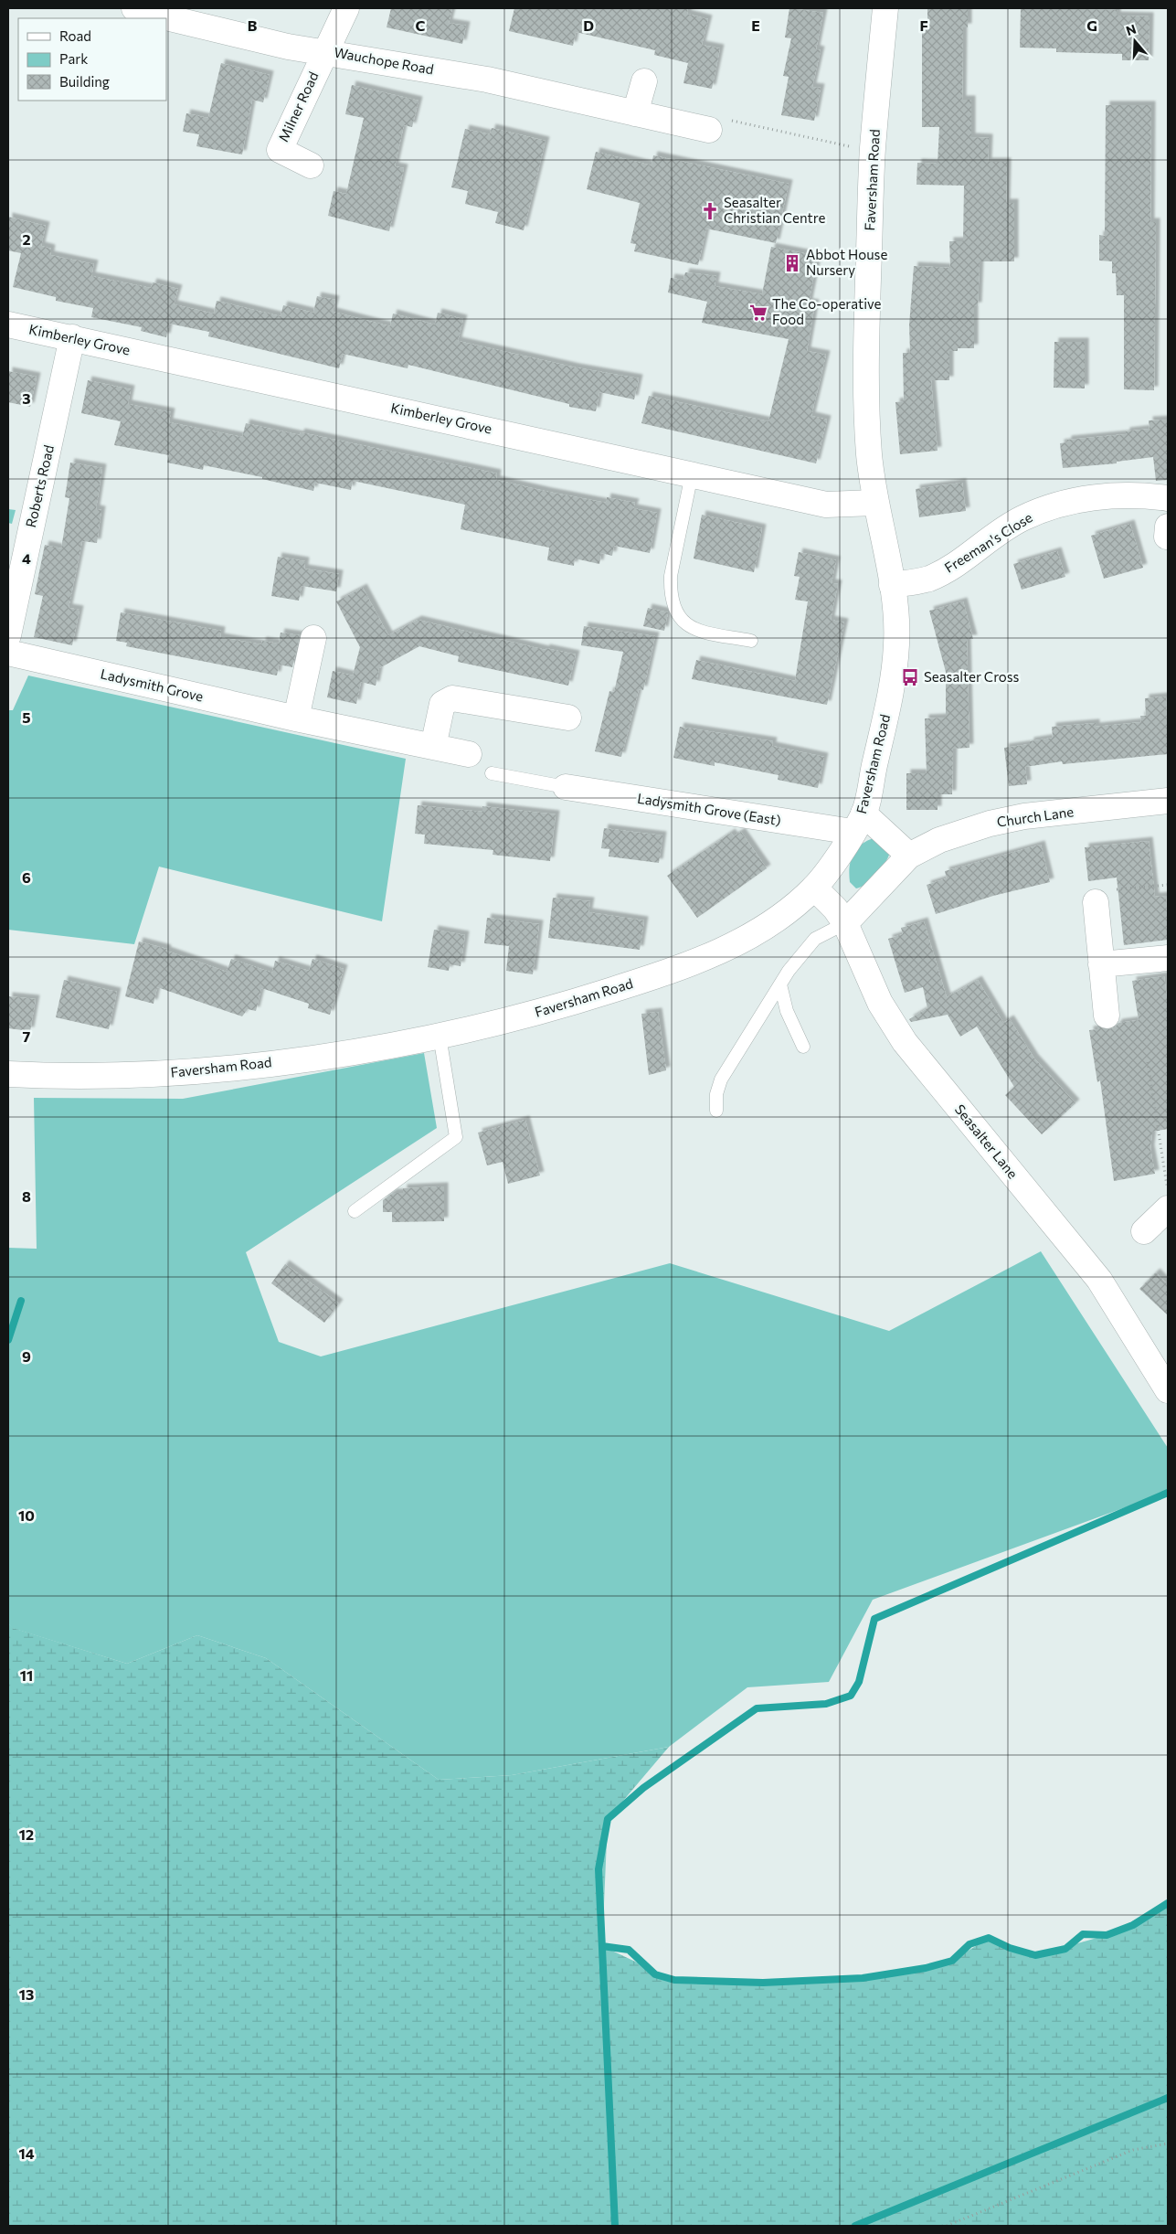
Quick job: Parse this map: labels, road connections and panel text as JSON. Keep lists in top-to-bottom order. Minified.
{"streets":{"street":["Wauchope Road","Milner Road","Faversham Road","Kimberley Grove","Roberts Road","Freeman's Close","Ladysmith Grove","Ladysmith Grove (East)","Church Lane","Seasalter Lane"]},"crossings":[["Wauchope Road","Milner Road"],["Faversham Road","Kimberley Grove"],["Faversham Road","Freeman's Close"],["Faversham Road","Ladysmith Grove (East)"],["Faversham Road","Seasalter Lane"],["Kimberley Grove","Roberts Road"],["Church Lane","Seasalter Lane"]],"places":{"church":["Seasalter Christian Centre"],"building":["Abbot House Nursery"],"supermarket":["The Co-operative Food"],"bus stop":["Seasalter Cross"]},"legend":["Road","Park","Building"],"north":"top","grid":{"columns":["B","C","D","E","F","G"],"rows":["2","3","4","5","6","7","8","9","10","11","12","13","14"]}}
